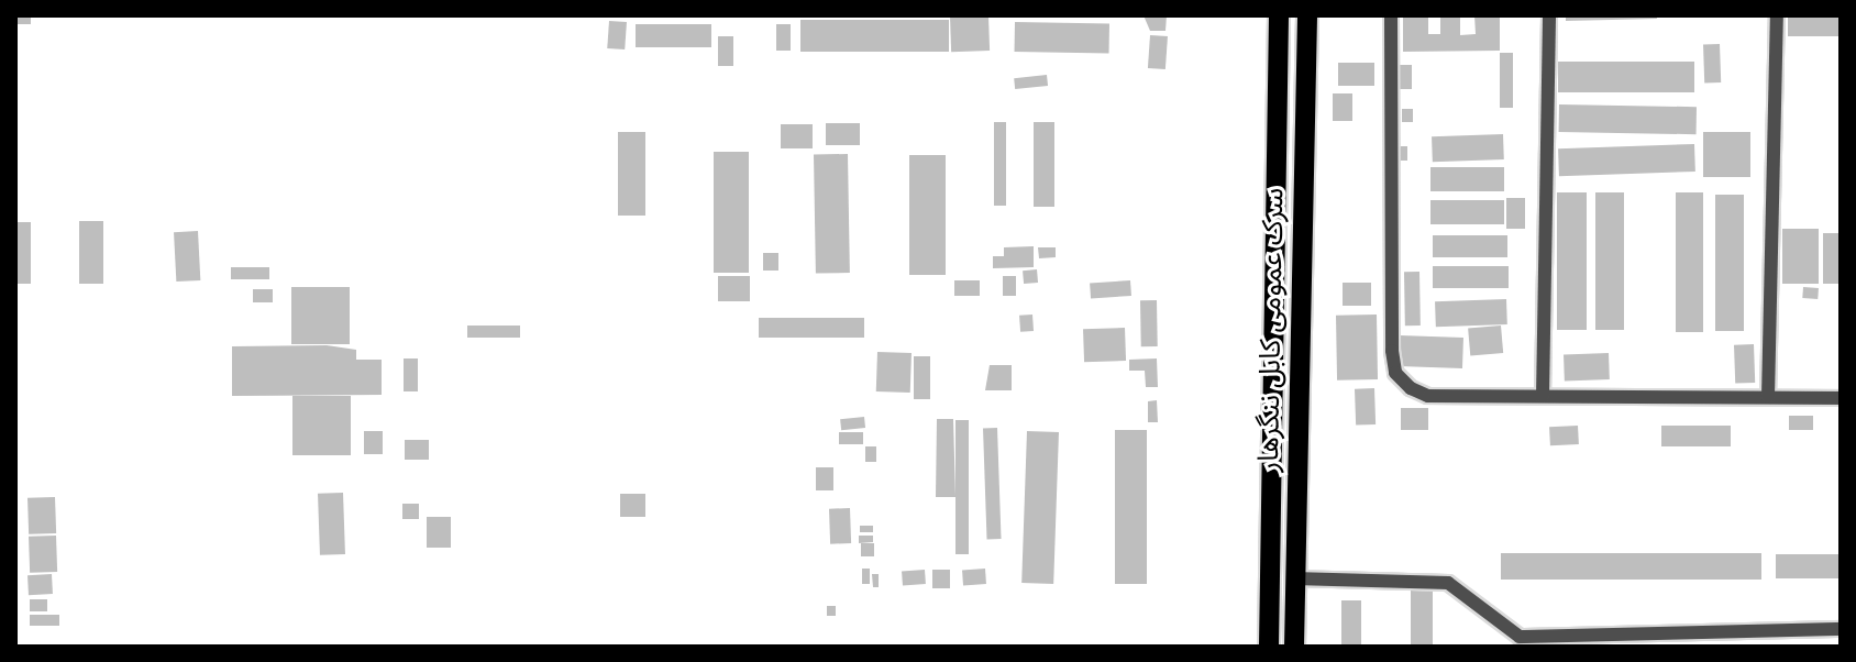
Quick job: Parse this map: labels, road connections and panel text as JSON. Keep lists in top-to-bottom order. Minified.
{"streets":{"highway":["سرک عمومی کابل ننگرهار"]}}
